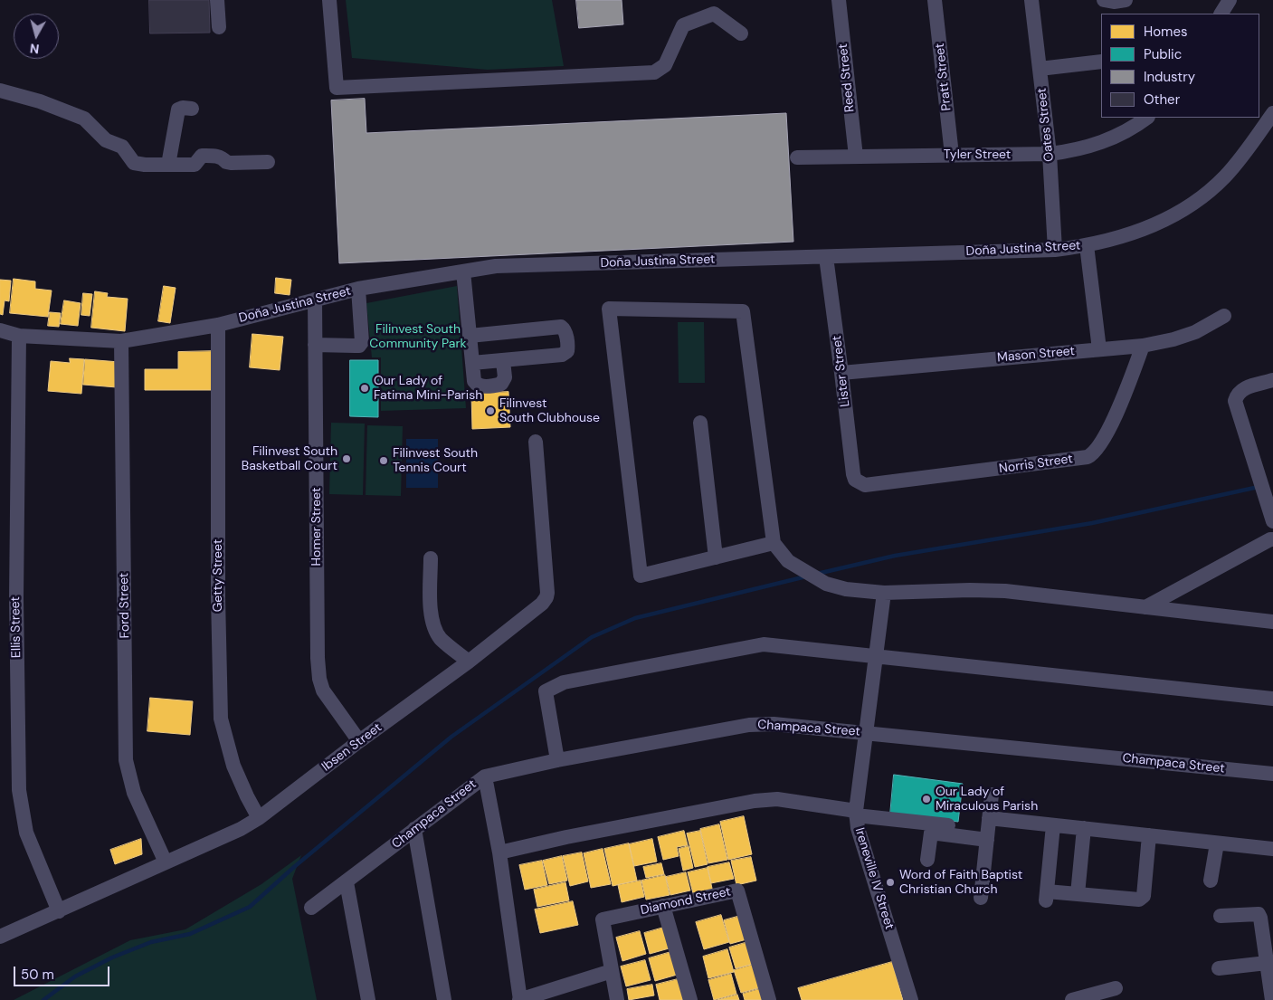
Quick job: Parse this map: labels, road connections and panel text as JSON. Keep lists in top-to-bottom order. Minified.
{"streets":{"street":["Pratt Street","Reed Street","Oates Street","Tyler Street","Doña Justina Street","Mason Street","Lister Street","Norris Street","Homer Street","Getty Street","Ford Street","Ellis Street","Champaca Street","Ibsen Street","Ireneville IV Street","Diamond Street"]},"crossings":[["Pratt Street","Tyler Street"],["Reed Street","Tyler Street"],["Oates Street","Tyler Street"],["Oates Street","Doña Justina Street"],["Doña Justina Street","Lister Street"],["Doña Justina Street","Homer Street"],["Doña Justina Street","Getty Street"],["Doña Justina Street","Ford Street"],["Doña Justina Street","Ellis Street"],["Mason Street","Lister Street"],["Mason Street","Norris Street"],["Lister Street","Norris Street"],["Homer Street","Ibsen Street"],["Getty Street","Ibsen Street"],["Ford Street","Ibsen Street"],["Ellis Street","Ibsen Street"],["Champaca Street","Ireneville IV Street"]],"parks":["Filinvest South Community Park"],"places":["Our Lady of Fatima Mini-Parish","Filinvest South Clubhouse","Filinvest South Basketball Court","Filinvest South Tennis Court","Our Lady of Miraculous Parish","Word of Faith Baptist Christian Church"],"legend":["Homes","Public","Industry","Other"],"scale_bar":"50 m","north":"bottom"}
